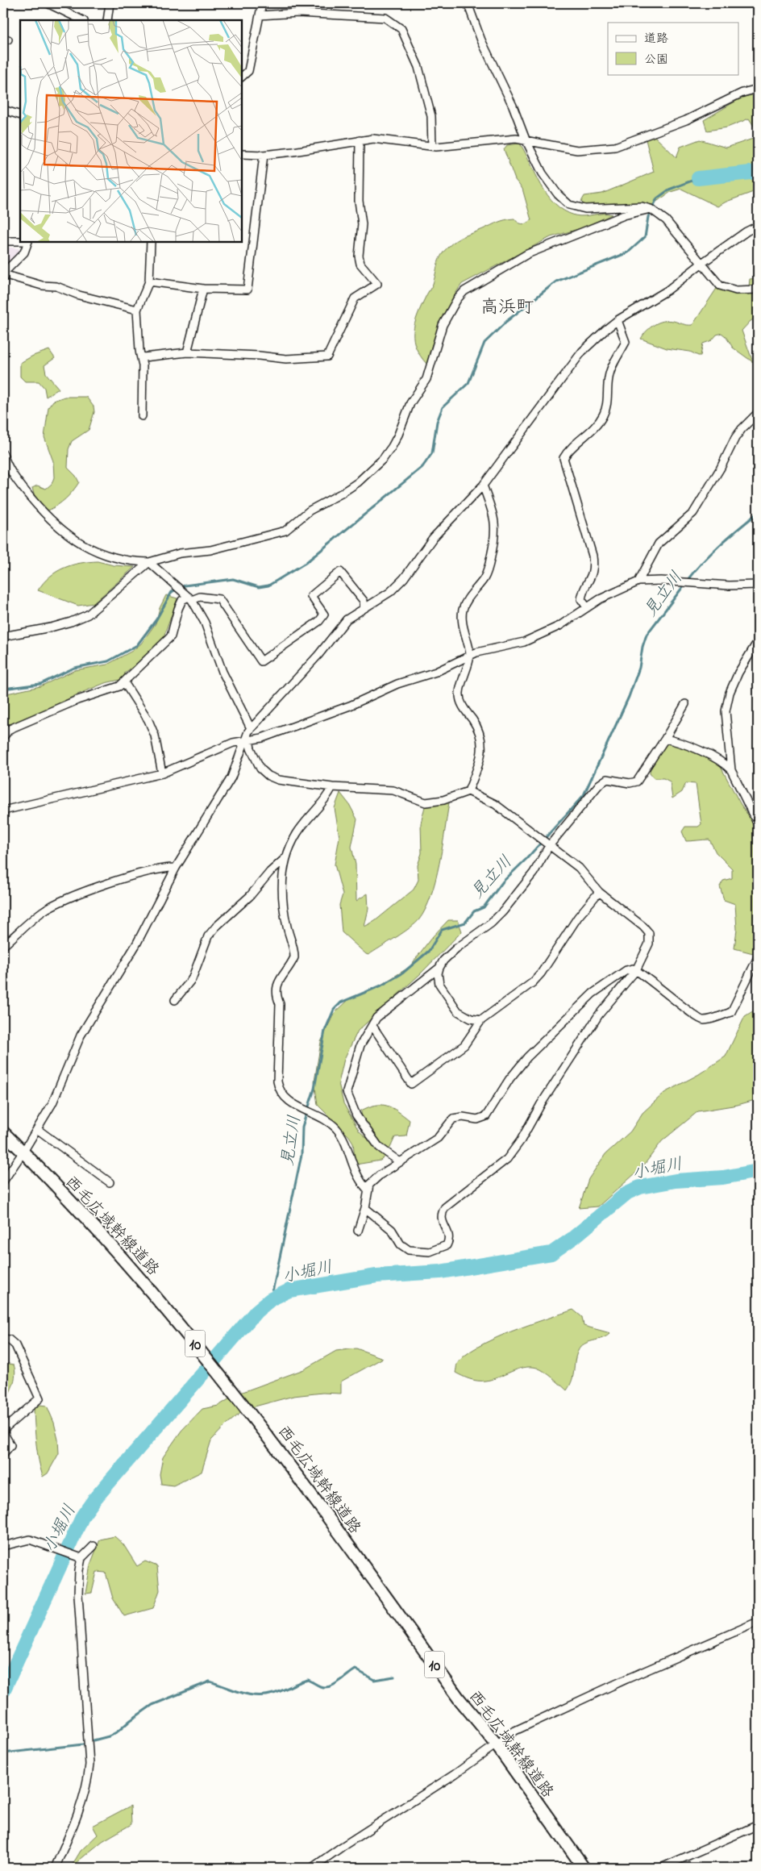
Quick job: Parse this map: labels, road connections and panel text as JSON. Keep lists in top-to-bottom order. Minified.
{"streets":{"main road":["西毛広域幹線道路","10"]},"districts":["高浜町"],"water":["見立川","小堀川"],"legend":["道路","公園"]}
